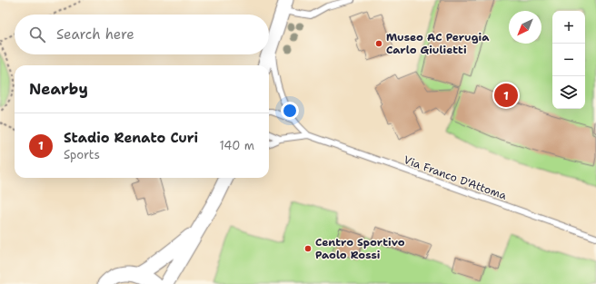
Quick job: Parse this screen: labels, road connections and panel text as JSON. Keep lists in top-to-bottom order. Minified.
{"streets":{"lane":["Via Franco D'Attoma"]},"places":["Museo AC Perugia Carlo Giulietti","Centro Sportivo Paolo Rossi"],"north":"bottom left","page":{"map_buttons":["+","−"],"search":"Search here","heading":"Nearby","pins":"1","list":[{"mark":"1","name":"Stadio Renato Curi","note":"Sports","value":"140 m"}]}}
